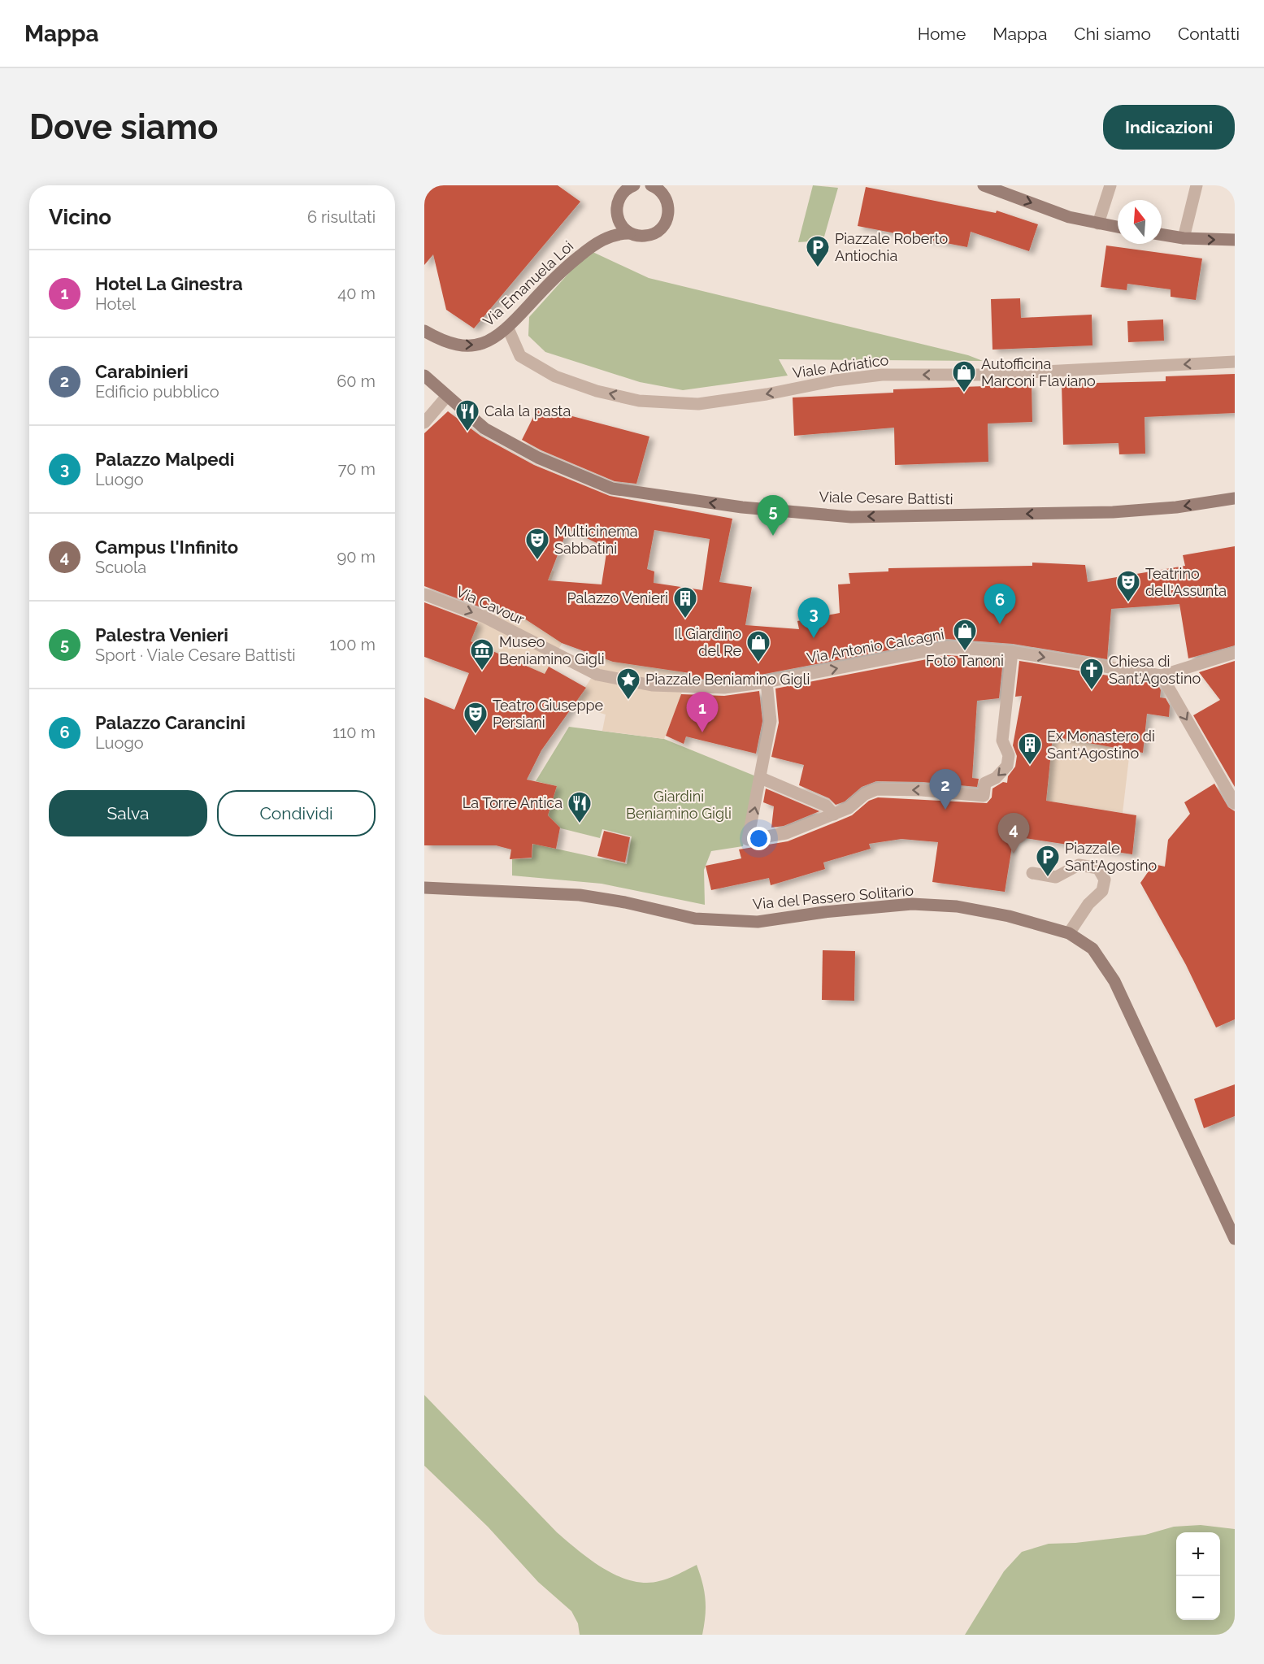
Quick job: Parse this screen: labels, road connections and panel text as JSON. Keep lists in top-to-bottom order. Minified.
{"streets":{"street":["Via Emanuela Loi","Viale Adriatico","Viale Cesare Battisti","Via Cavour","Via Antonio Calcagni","Via del Passero Solitario"]},"crossings":[["Via Emanuela Loi","Viale Adriatico"],["Via Cavour","Via Antonio Calcagni"]],"one_way":["Viale Adriatico","Viale Cesare Battisti","Via Cavour","Via Antonio Calcagni"],"parks":["Giardini Beniamino Gigli"],"places":{"parking":["Piazzale Roberto Antiochia","Piazzale Sant'Agostino"],"shop":["Autofficina Marconi Flaviano","Foto Tanoni","Il Giardino del Re"],"restaurant":["Cala la pasta","La Torre Antica"],"theatre":["Multicinema Sabbatini","Teatrino dell'Assunta","Teatro Giuseppe Persiani"],"building":["Palazzo Venieri","Ex Monastero di Sant'Agostino"],"museum":["Museo Beniamino Gigli"],"church":["Chiesa di Sant'Agostino"],"place":["Piazzale Beniamino Gigli"]},"north":"top","page":{"header":"Mappa","nav":["Home","Mappa","Chi siamo","Contatti"],"buttons":["Indicazioni",["Salva","Condividi"]],"title":"Dove siamo","heading":["Vicino","6 risultati"],"list":[{"mark":"1","name":"Hotel La Ginestra","note":"Hotel","value":"40 m"},{"mark":"2","name":"Carabinieri","note":"Edificio pubblico","value":"60 m"},{"mark":"3","name":"Palazzo Malpedi","note":"Luogo","value":"70 m"},{"mark":"4","name":"Campus l'Infinito","note":"Scuola","value":"90 m"},{"mark":"5","name":"Palestra Venieri","note":"Sport · Viale Cesare Battisti","value":"100 m"},{"mark":"6","name":"Palazzo Carancini","note":"Luogo","value":"110 m"}],"pins":["5","6","3","1","2","4"],"map_buttons":["+","−"]}}
